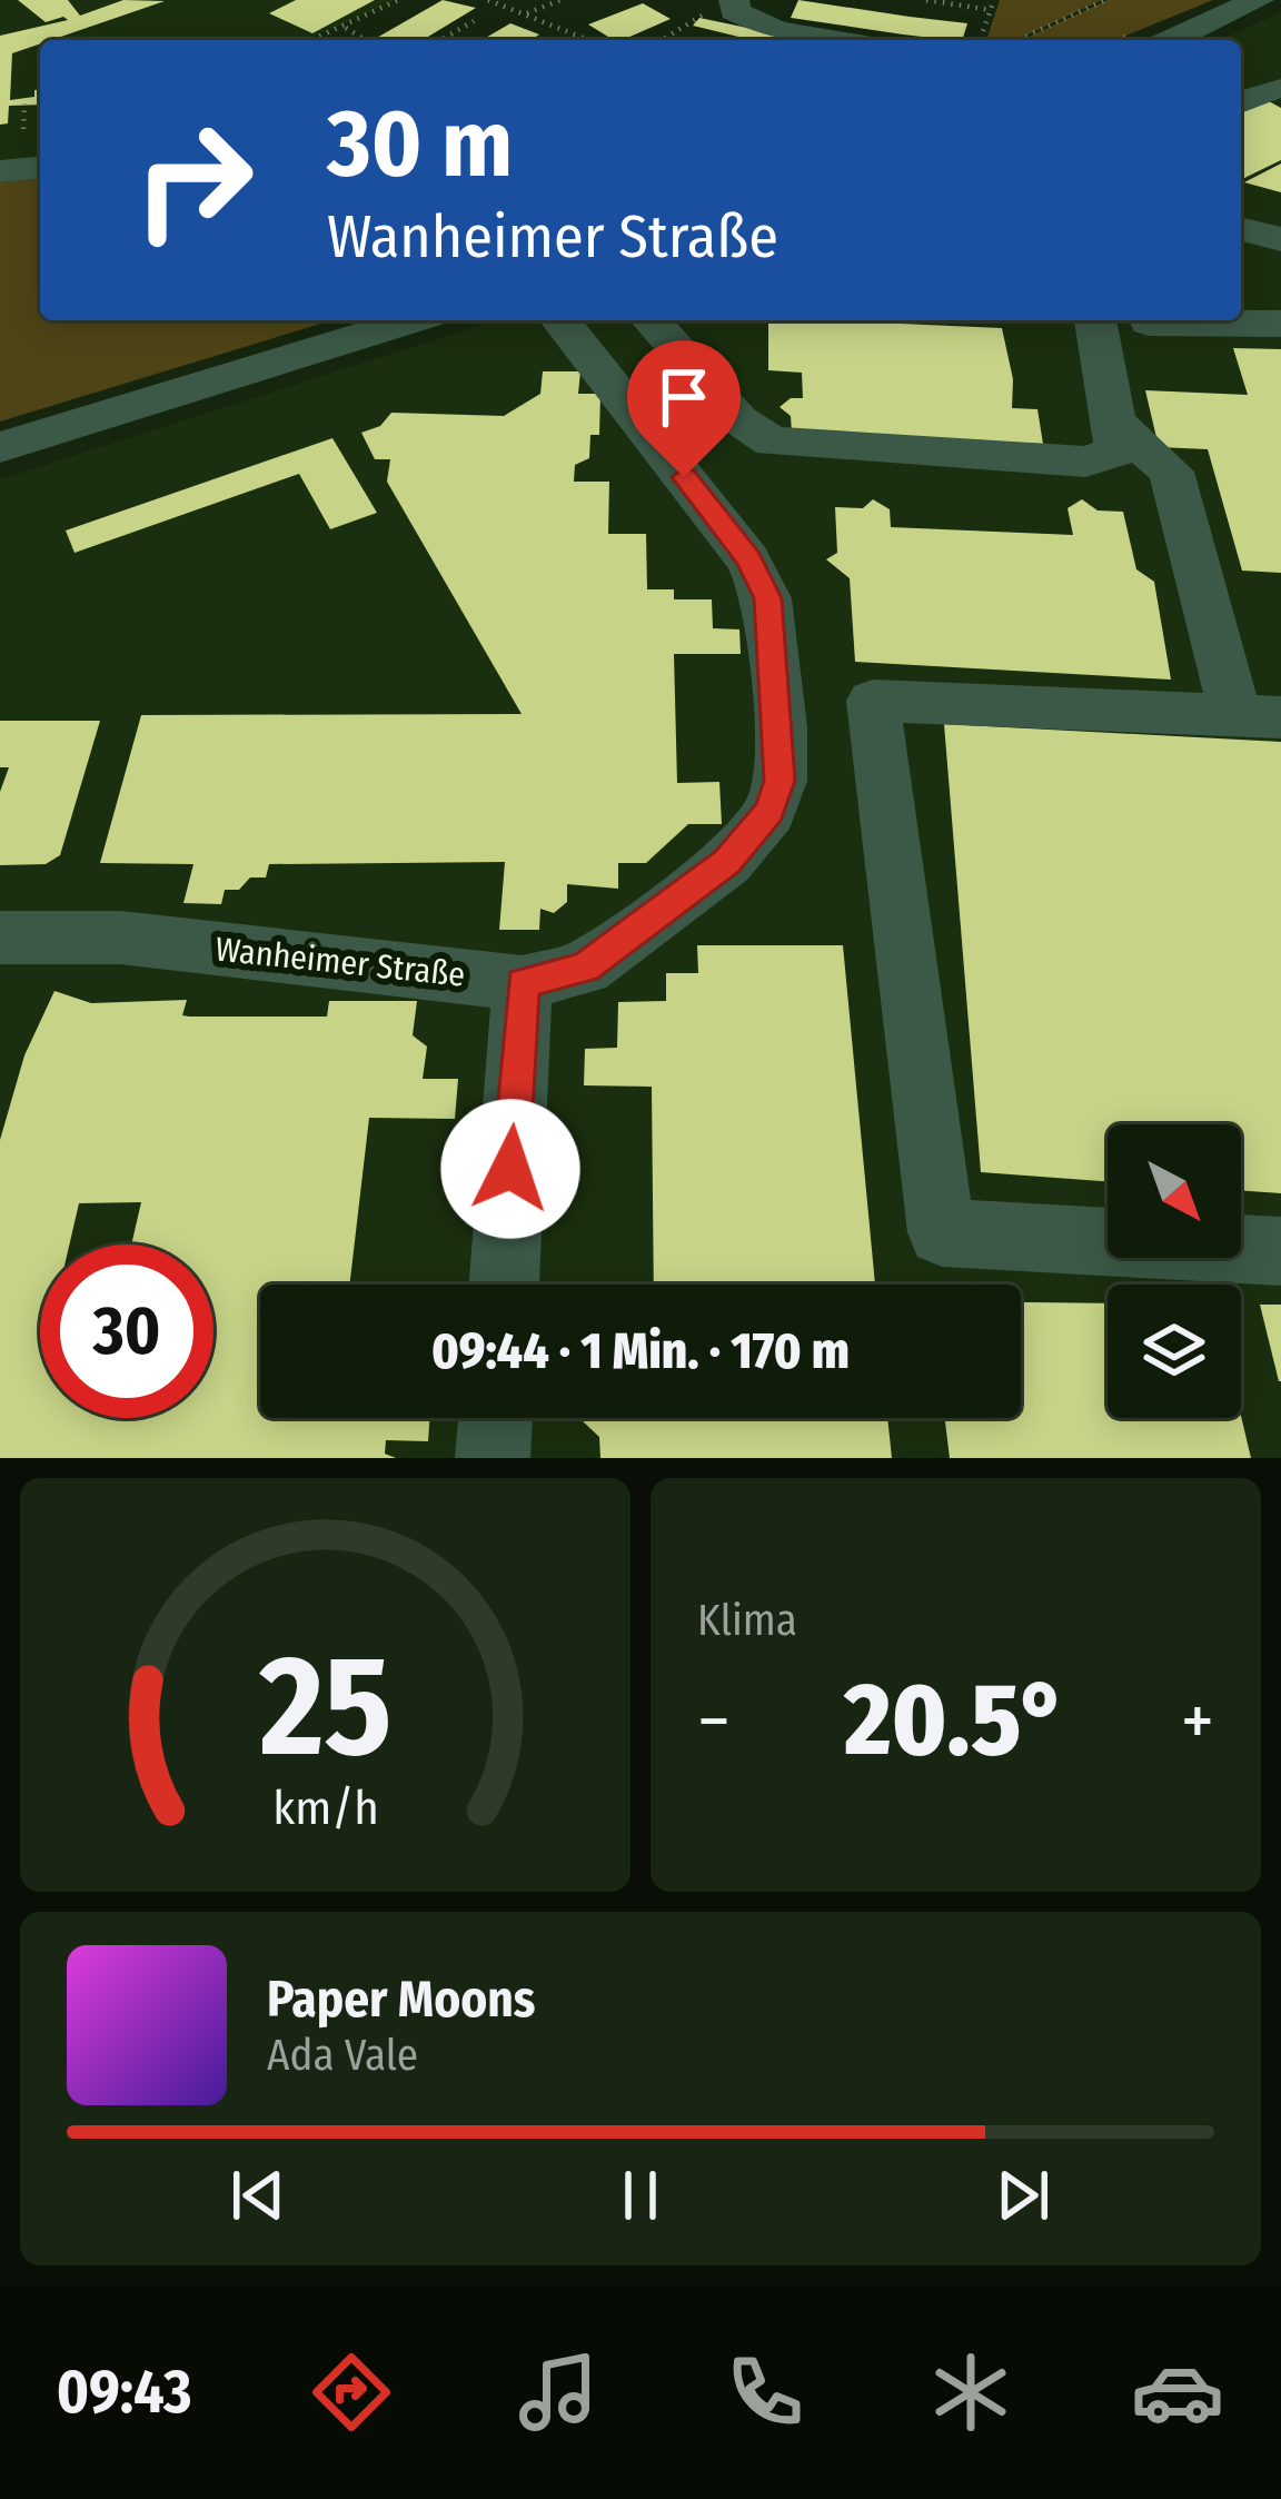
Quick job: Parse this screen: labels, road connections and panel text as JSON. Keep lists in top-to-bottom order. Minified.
{"streets":{"street":["Wanheimer Straße"]},"north":"bottom right","page":{"turn":["30 m","Wanheimer Straße"],"limit":"30","trip":"09:44 · 1 Min. · 170 m","tile":"Klima","heat":["−","20.5°","+"],"song":["Paper Moons","Ada Vale"],"tabs":"09:43","gauge":["25","km/h"]}}
